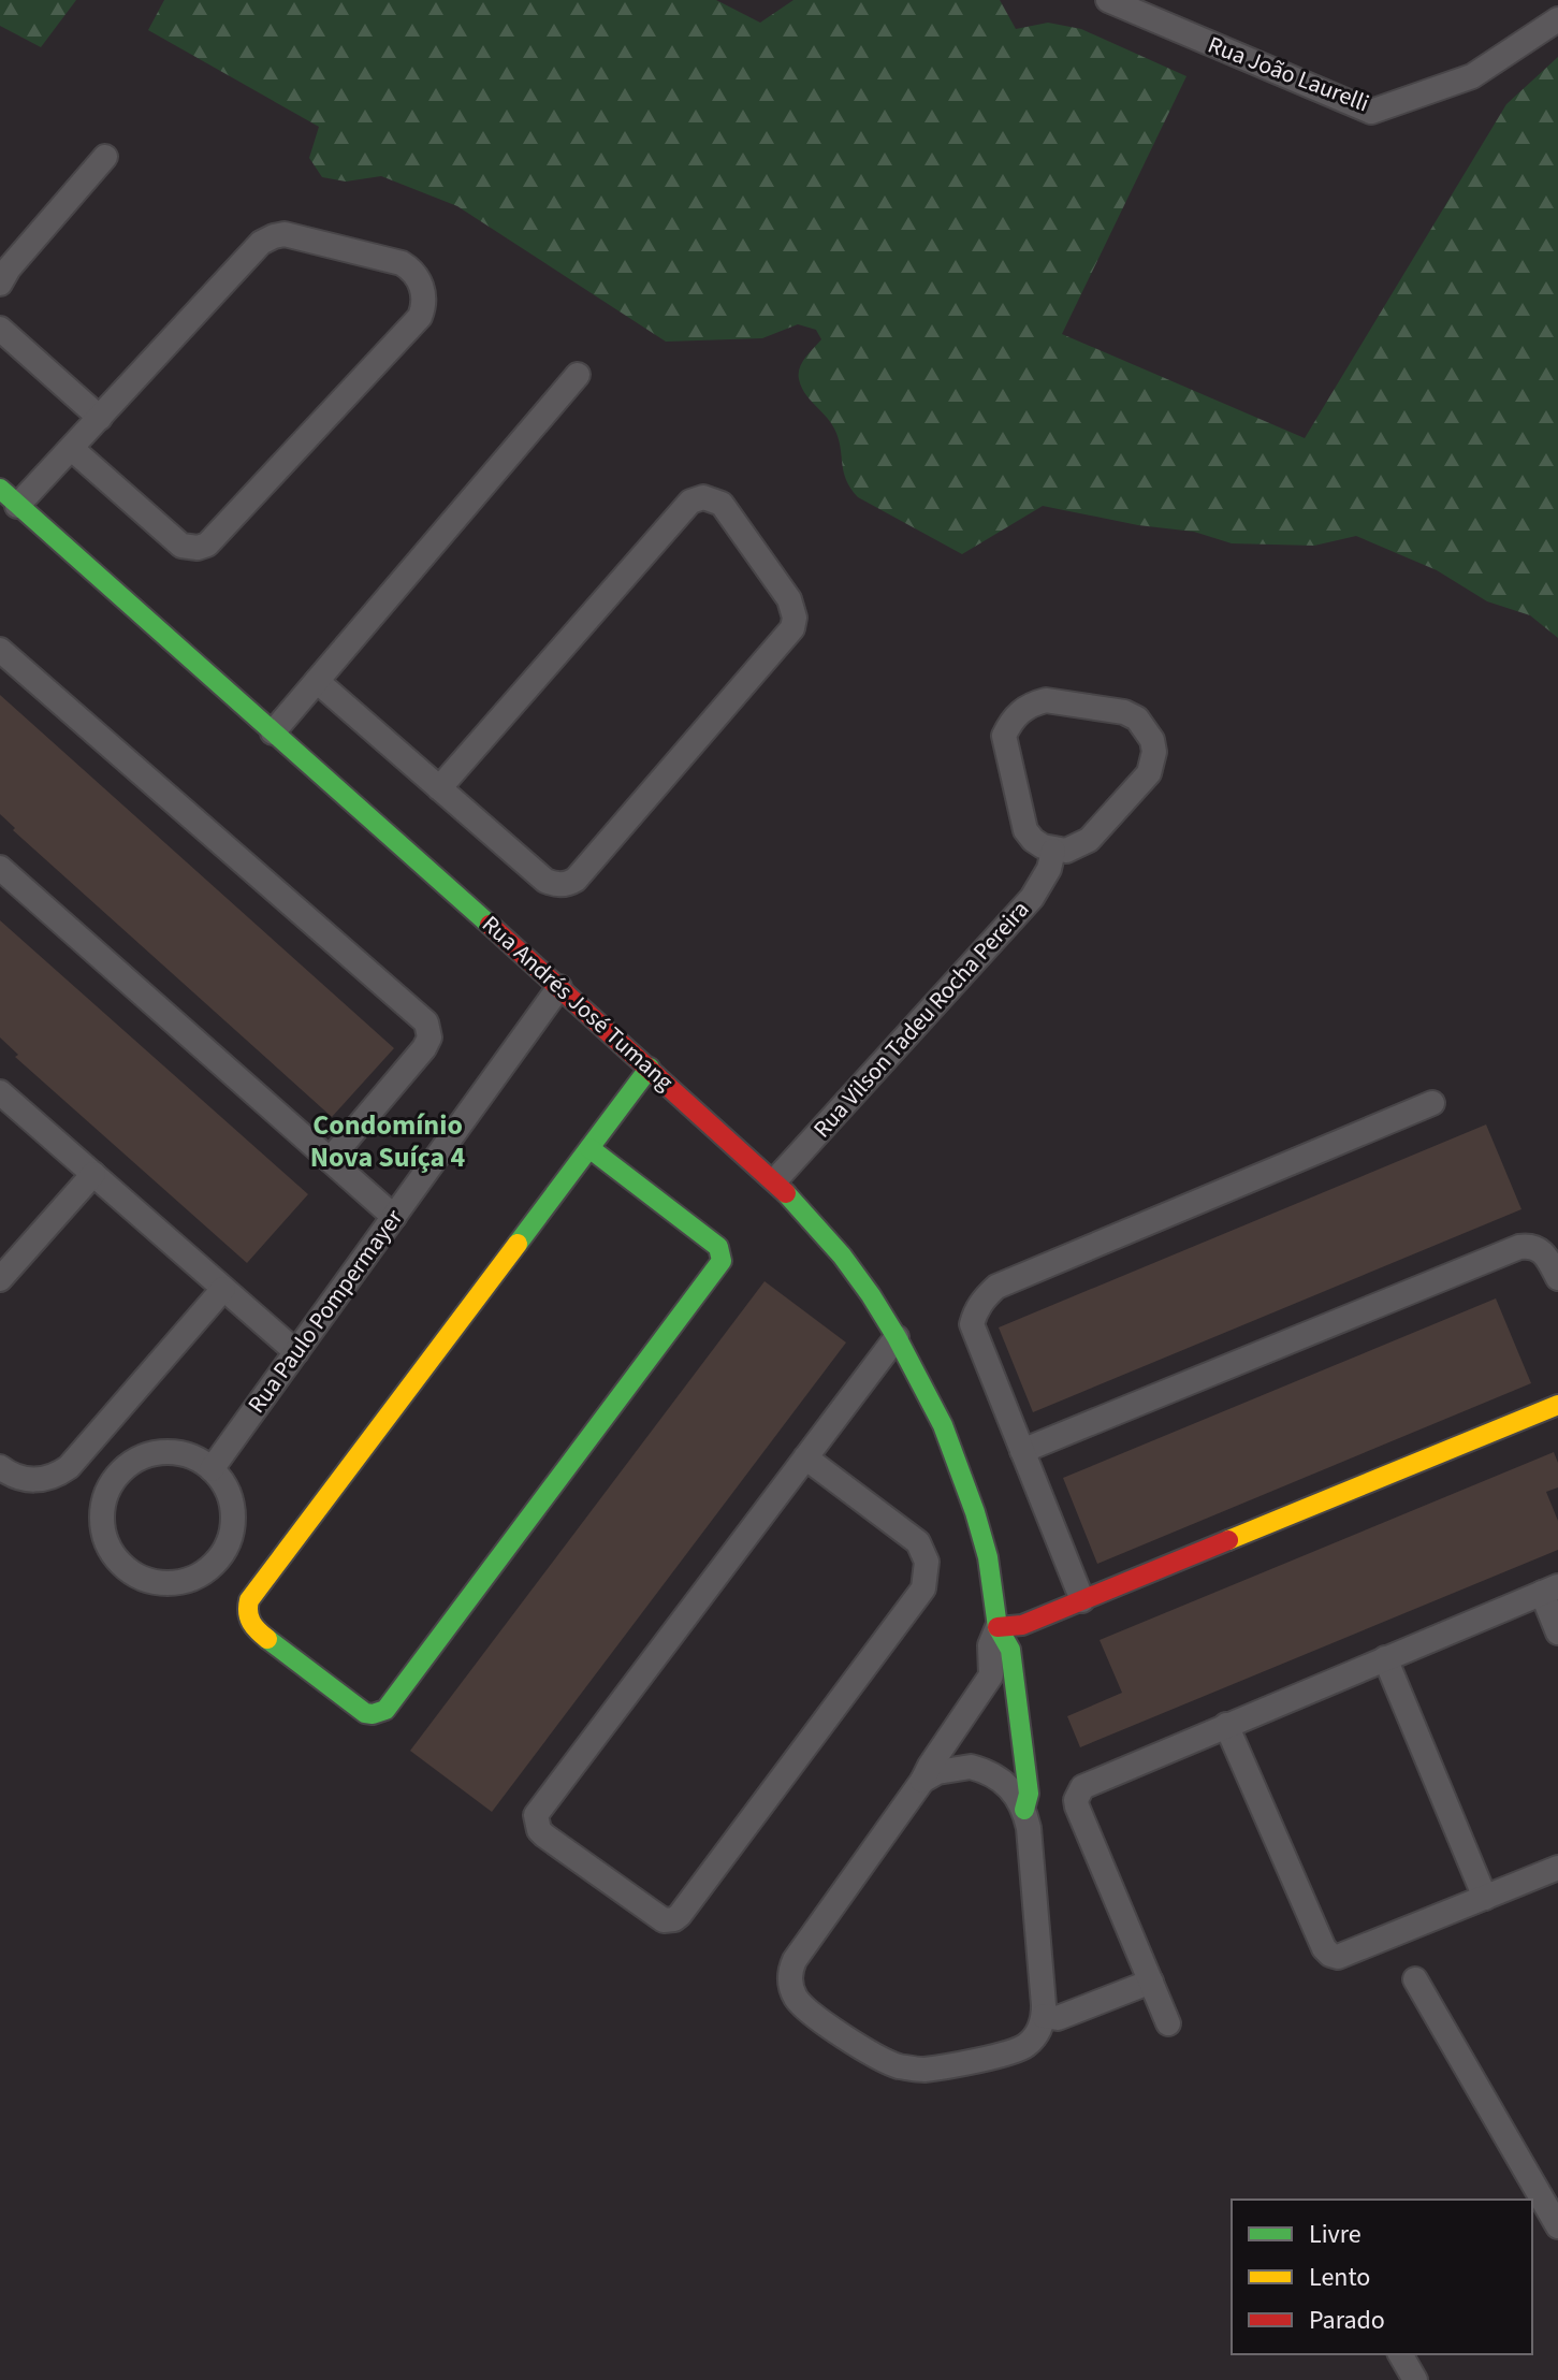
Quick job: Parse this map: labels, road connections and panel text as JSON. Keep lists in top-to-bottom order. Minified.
{"streets":{"street":["Rua João Laurelli","Rua Andrés José Tumang","Rua Vilson Tadeu Rocha Pereira","Rua Paulo Pompermayer"]},"crossings":[["Rua Andrés José Tumang","Rua Vilson Tadeu Rocha Pereira"],["Rua Andrés José Tumang","Rua Paulo Pompermayer"]],"districts":["Condomínio Nova Suíça 4"],"legend":["Livre","Lento","Parado"]}
